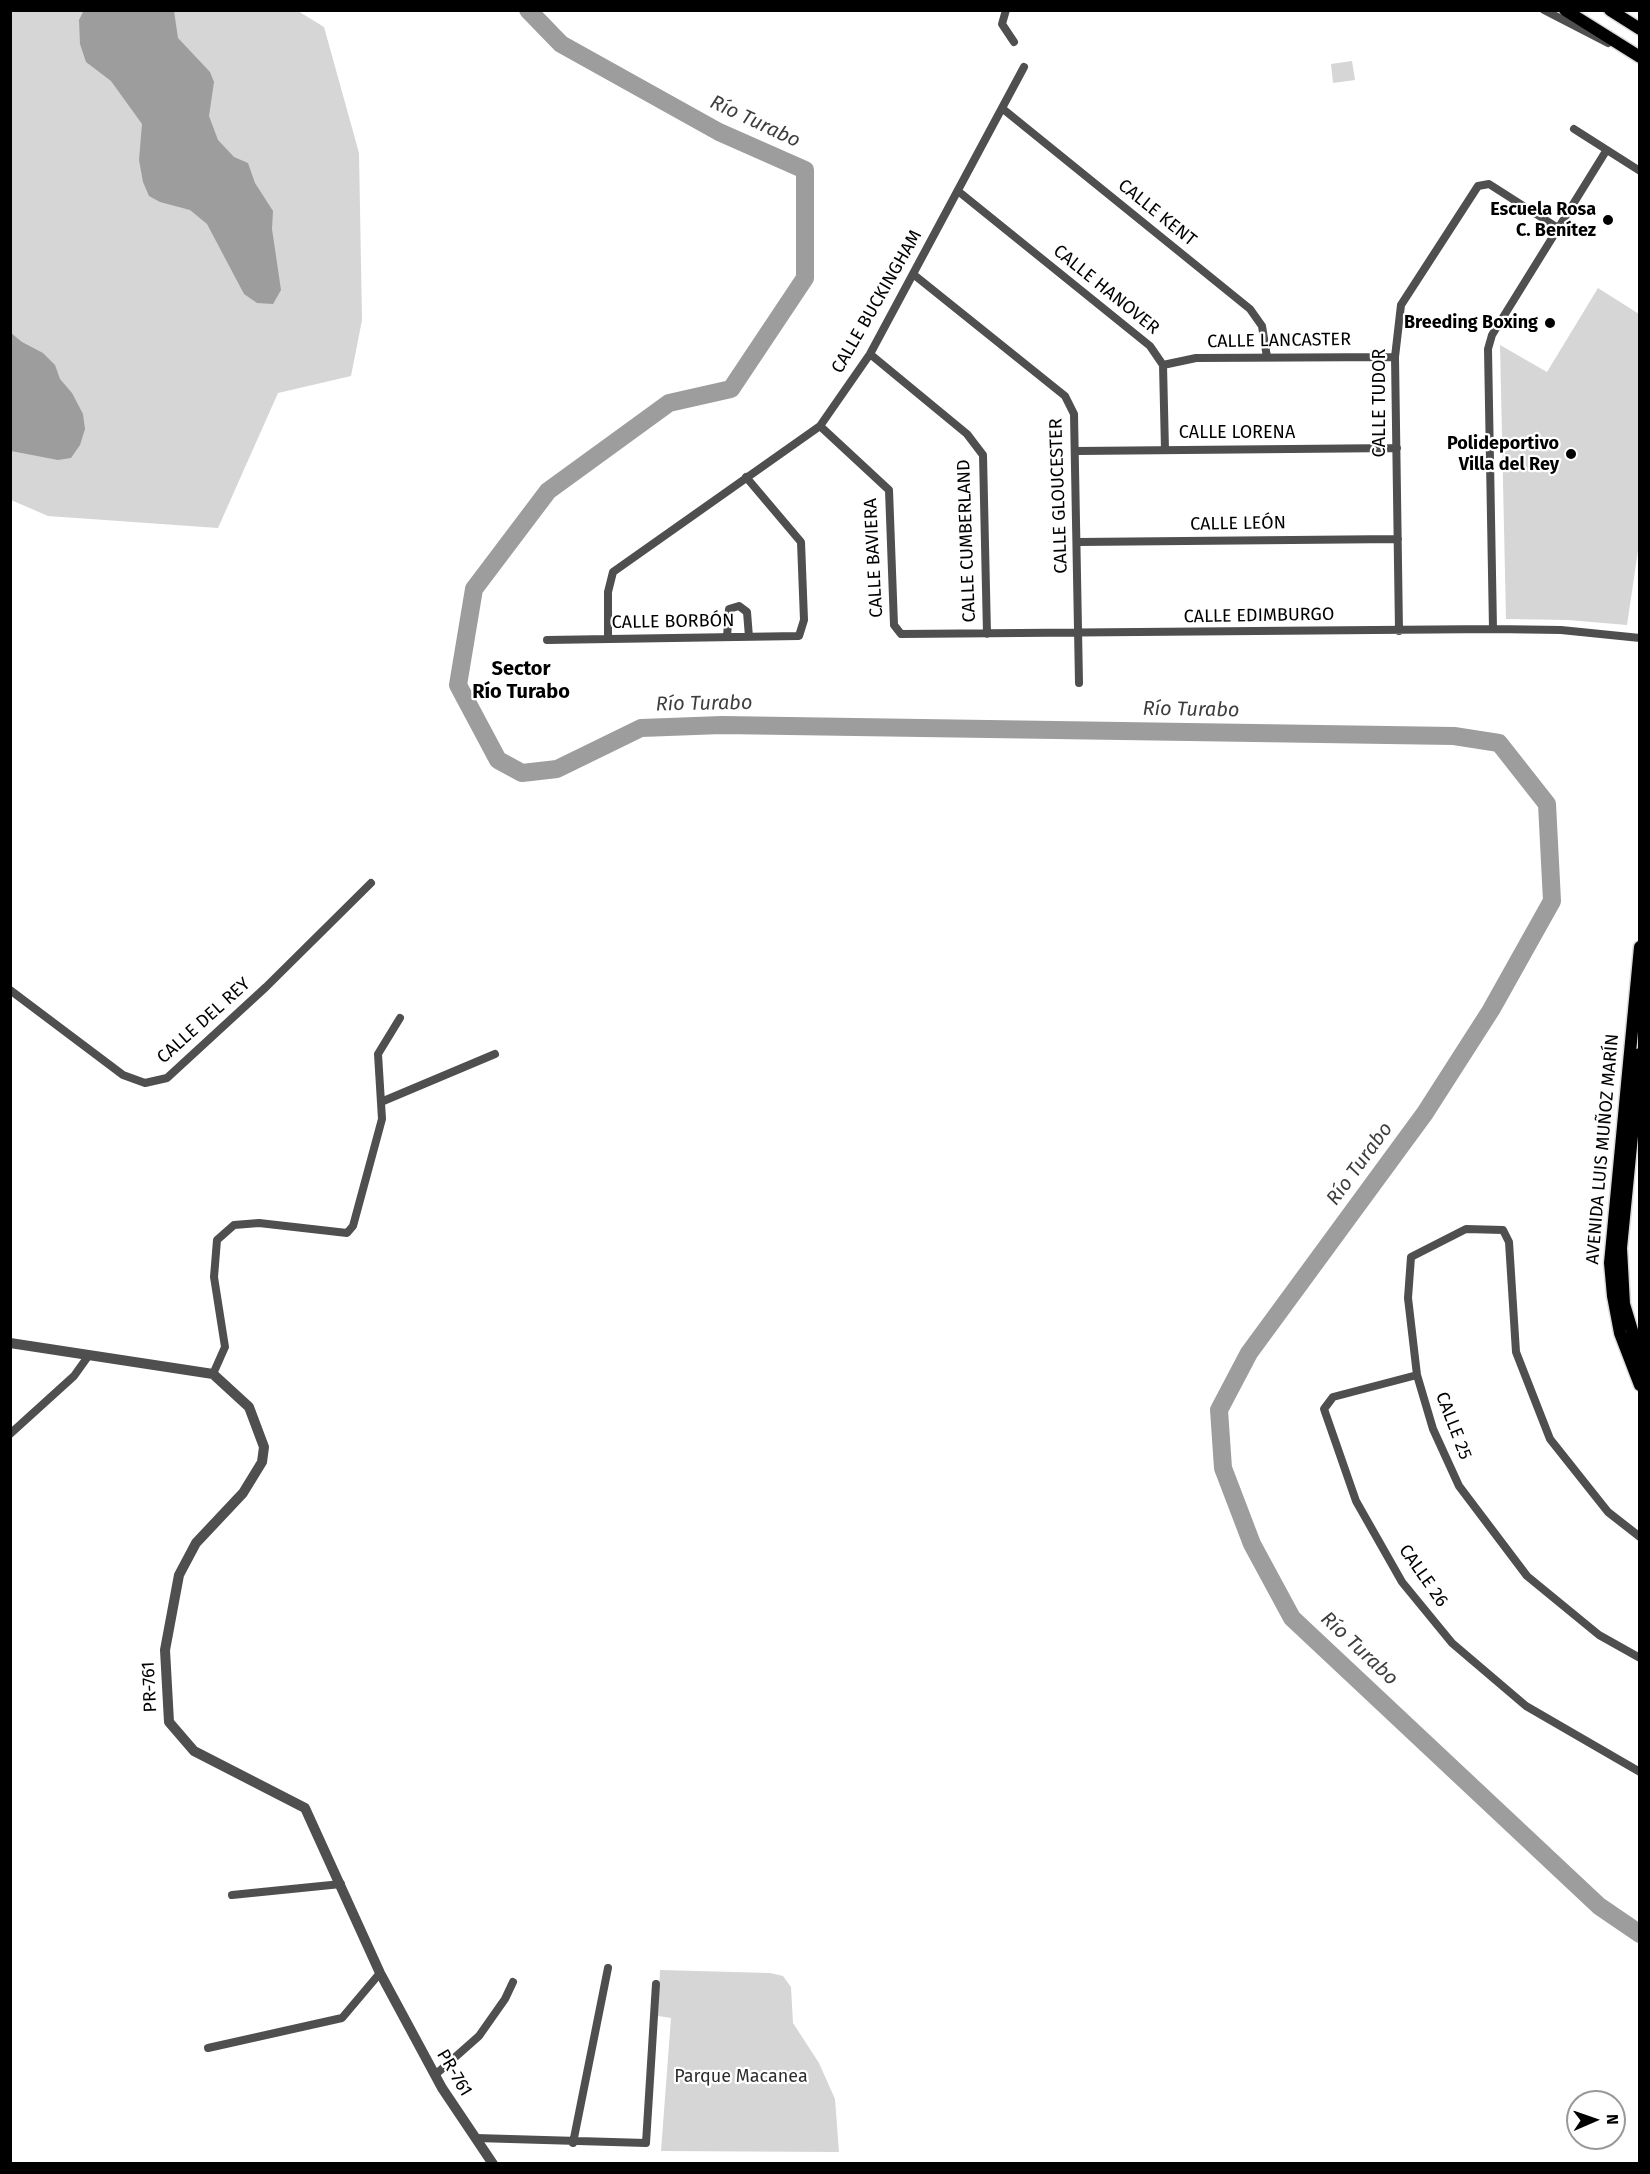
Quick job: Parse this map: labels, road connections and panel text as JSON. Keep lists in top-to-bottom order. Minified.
{"streets":{"main road":["AVENIDA LUIS MUÑOZ MARÍN"],"street":["CALLE KENT","CALLE HANOVER","CALLE BUCKINGHAM","CALLE LANCASTER","CALLE TUDOR","CALLE LORENA","CALLE GLOUCESTER","CALLE LEÓN","CALLE CUMBERLAND","CALLE BAVIERA","CALLE EDIMBURGO","CALLE BORBÓN","CALLE DEL REY","CALLE 25","CALLE 26","PR-761"]},"crossings":[["CALLE KENT","CALLE BUCKINGHAM"],["CALLE KENT","CALLE LANCASTER"],["CALLE HANOVER","CALLE BUCKINGHAM"],["CALLE HANOVER","CALLE LANCASTER"],["CALLE BUCKINGHAM","CALLE GLOUCESTER"],["CALLE BUCKINGHAM","CALLE CUMBERLAND"],["CALLE BUCKINGHAM","CALLE BAVIERA"],["CALLE BUCKINGHAM","CALLE BORBÓN"],["CALLE LANCASTER","CALLE TUDOR"],["CALLE TUDOR","CALLE LORENA"],["CALLE TUDOR","CALLE LEÓN"],["CALLE TUDOR","CALLE EDIMBURGO"],["CALLE LORENA","CALLE GLOUCESTER"],["CALLE GLOUCESTER","CALLE LEÓN"],["CALLE GLOUCESTER","CALLE EDIMBURGO"],["CALLE CUMBERLAND","CALLE EDIMBURGO"],["CALLE BAVIERA","CALLE EDIMBURGO"],["CALLE 25","CALLE 26"]],"districts":["Sector Río Turabo"],"water":["Río Turabo"],"parks":["Parque Macanea"],"places":["Escuela Rosa C. Benítez","Breeding Boxing","Polideportivo Villa del Rey"],"north":"right"}
